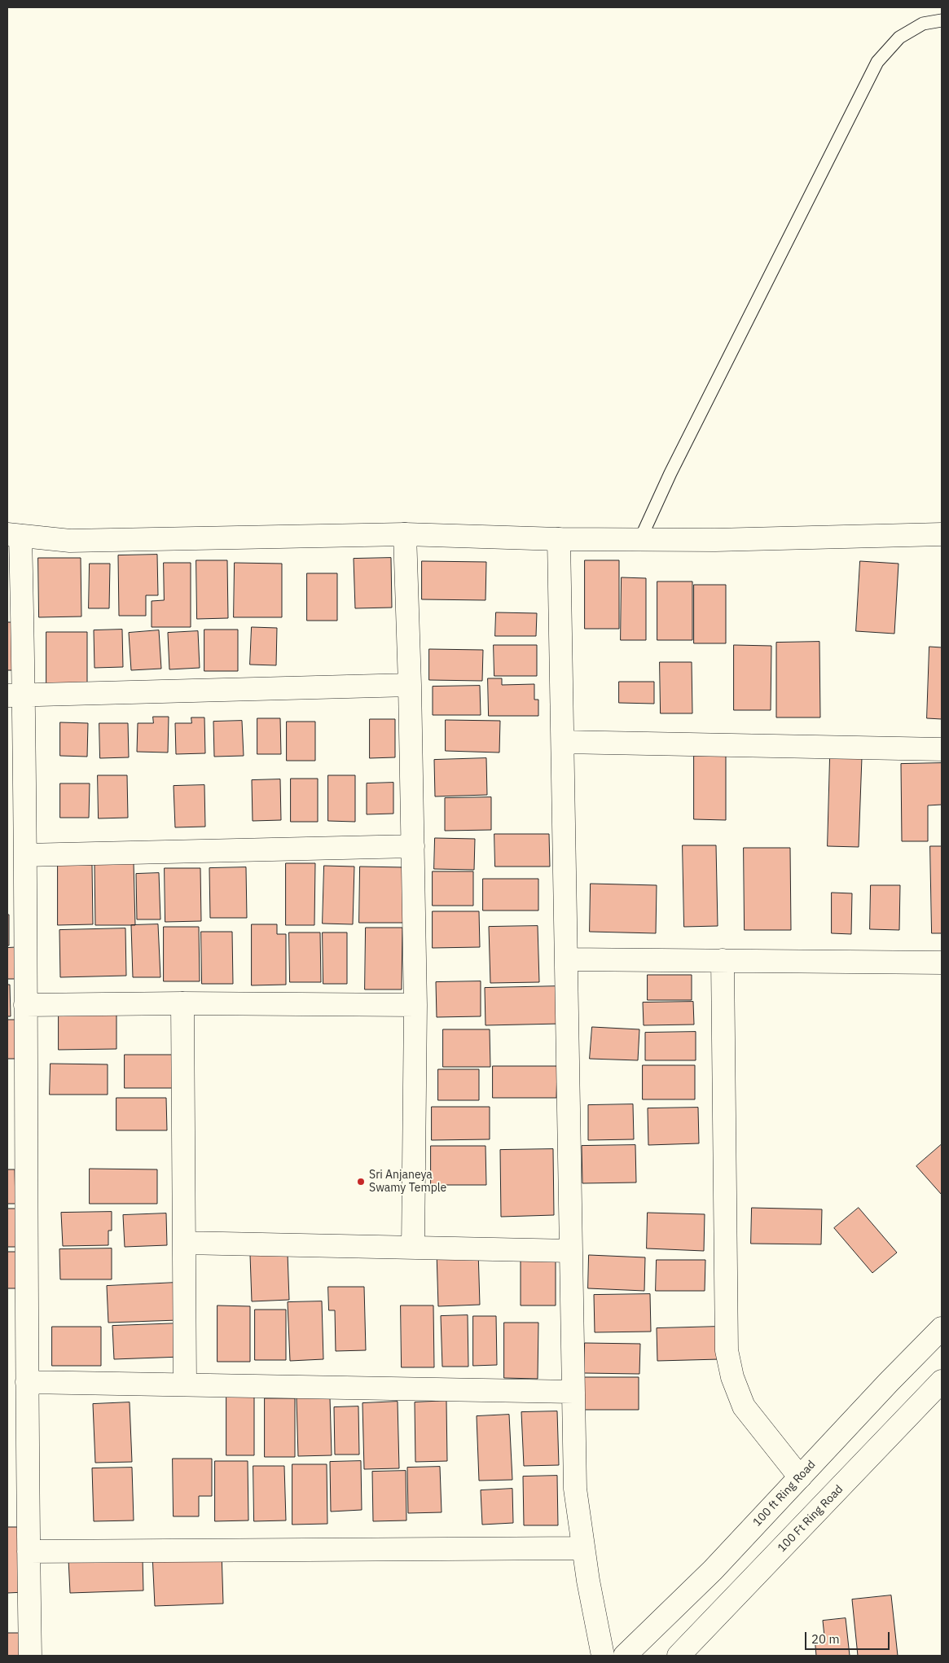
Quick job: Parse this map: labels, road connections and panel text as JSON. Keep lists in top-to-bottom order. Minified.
{"streets":{"street":["100 ft Ring Road","100 Ft Ring Road"]},"places":["Sri Anjaneya Swamy Temple"],"scale_bar":"20 m"}
